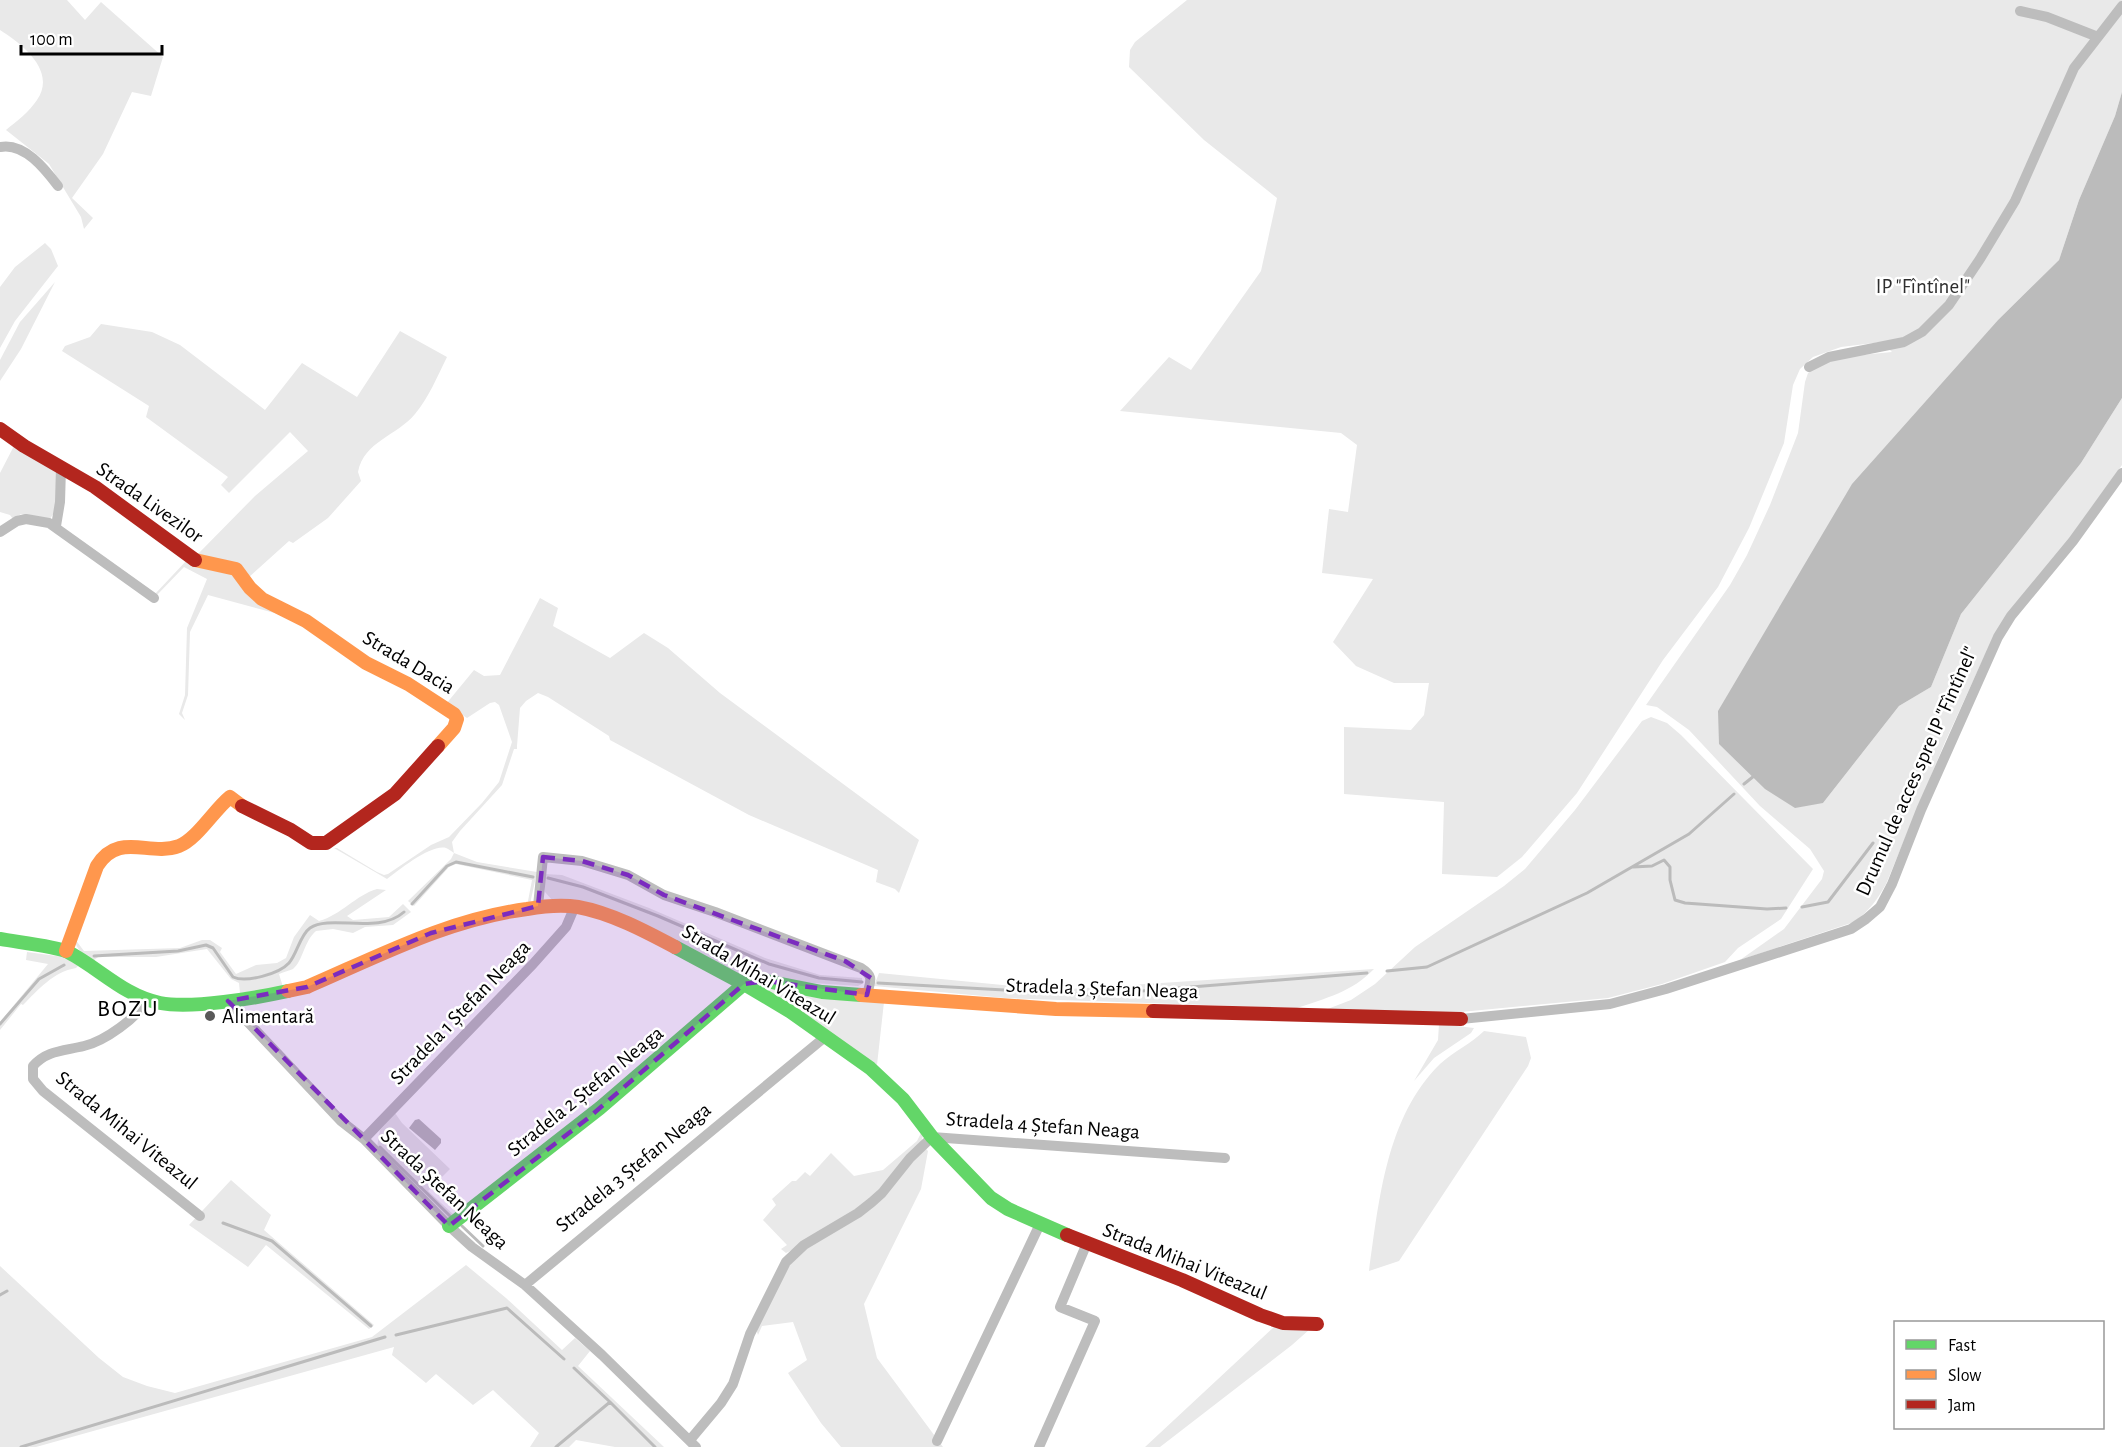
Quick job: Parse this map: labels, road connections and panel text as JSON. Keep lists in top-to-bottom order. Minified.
{"streets":{"street":["Strada Livezilor","Strada Dacia","Drumul de acces spre IP \"Fîntînel\"","Strada Mihai Viteazul","Stradela 3 Ștefan Neaga","Stradela 1 Ștefan Neaga","Stradela 2 Ștefan Neaga","Stradela 4 Ștefan Neaga","Strada Ștefan Neaga"]},"crossings":[["Strada Livezilor","Strada Dacia"],["Strada Dacia","Strada Mihai Viteazul"],["Drumul de acces spre IP \"Fîntînel\"","Stradela 3 Ștefan Neaga"],["Strada Mihai Viteazul","Stradela 3 Ștefan Neaga"],["Strada Mihai Viteazul","Stradela 1 Ștefan Neaga"],["Strada Mihai Viteazul","Stradela 2 Ștefan Neaga"],["Strada Mihai Viteazul","Stradela 4 Ștefan Neaga"],["Strada Mihai Viteazul","Strada Ștefan Neaga"],["Stradela 3 Ștefan Neaga","Stradela 2 Ștefan Neaga"],["Stradela 3 Ștefan Neaga","Strada Ștefan Neaga"],["Stradela 1 Ștefan Neaga","Strada Ștefan Neaga"],["Stradela 2 Ștefan Neaga","Strada Ștefan Neaga"],["Stradela 4 Ștefan Neaga","Strada Ștefan Neaga"]],"districts":["BOZU"],"parks":["IP \"Fîntînel\""],"places":["Alimentară"],"legend":["Fast","Slow","Jam"],"scale_bar":"100 m"}
